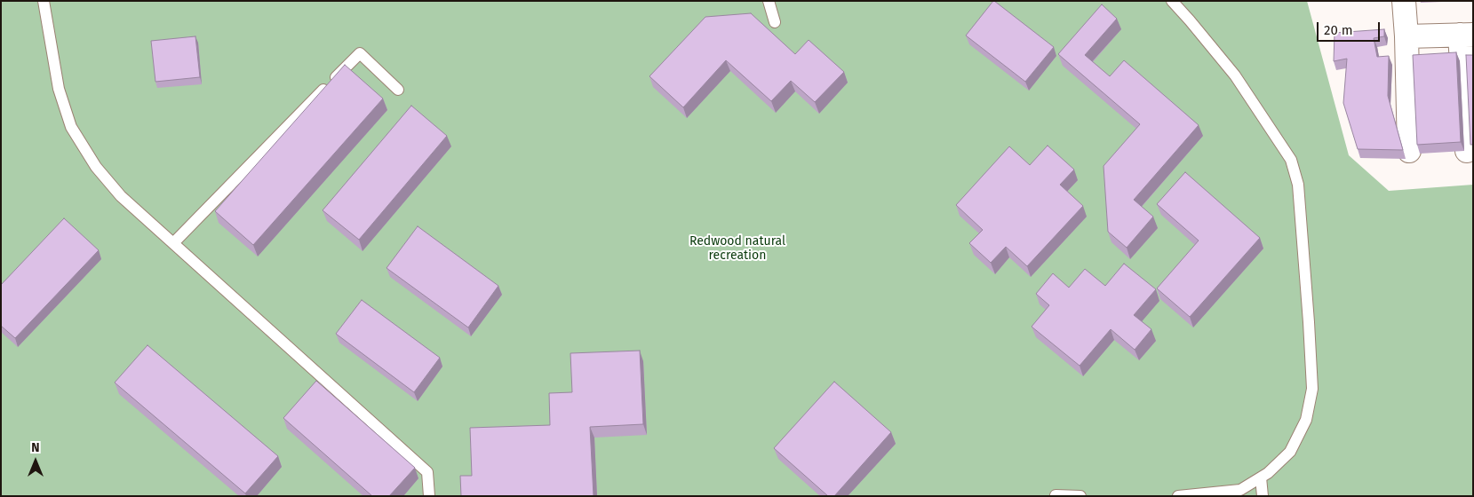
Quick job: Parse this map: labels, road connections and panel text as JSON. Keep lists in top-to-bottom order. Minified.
{"parks":["Redwood natural recreation"],"scale_bar":"20 m","north":"top"}
